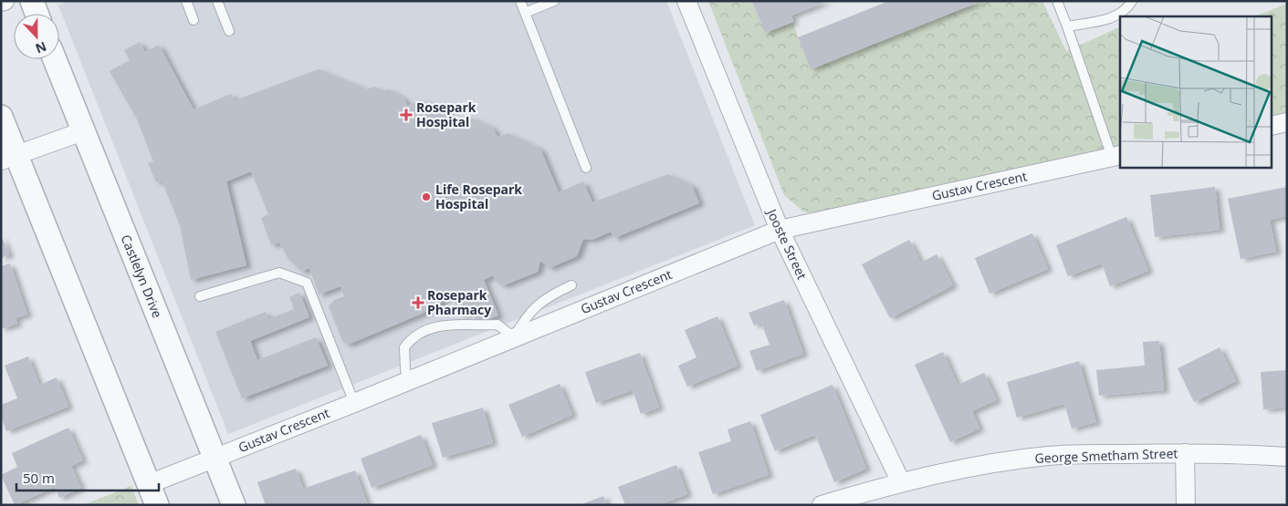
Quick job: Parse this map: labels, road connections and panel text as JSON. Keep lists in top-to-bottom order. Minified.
{"streets":{"street":["Gustav Crescent","Jooste Street","Castlelyn Drive","George Smetham Street"]},"crossings":[["Gustav Crescent","Jooste Street"],["Gustav Crescent","Castlelyn Drive"],["Jooste Street","George Smetham Street"]],"places":{"health":["Rosepark Hospital","Rosepark Pharmacy"],"other":["Life Rosepark Hospital"]},"scale_bar":"50 m","north":"bottom"}
